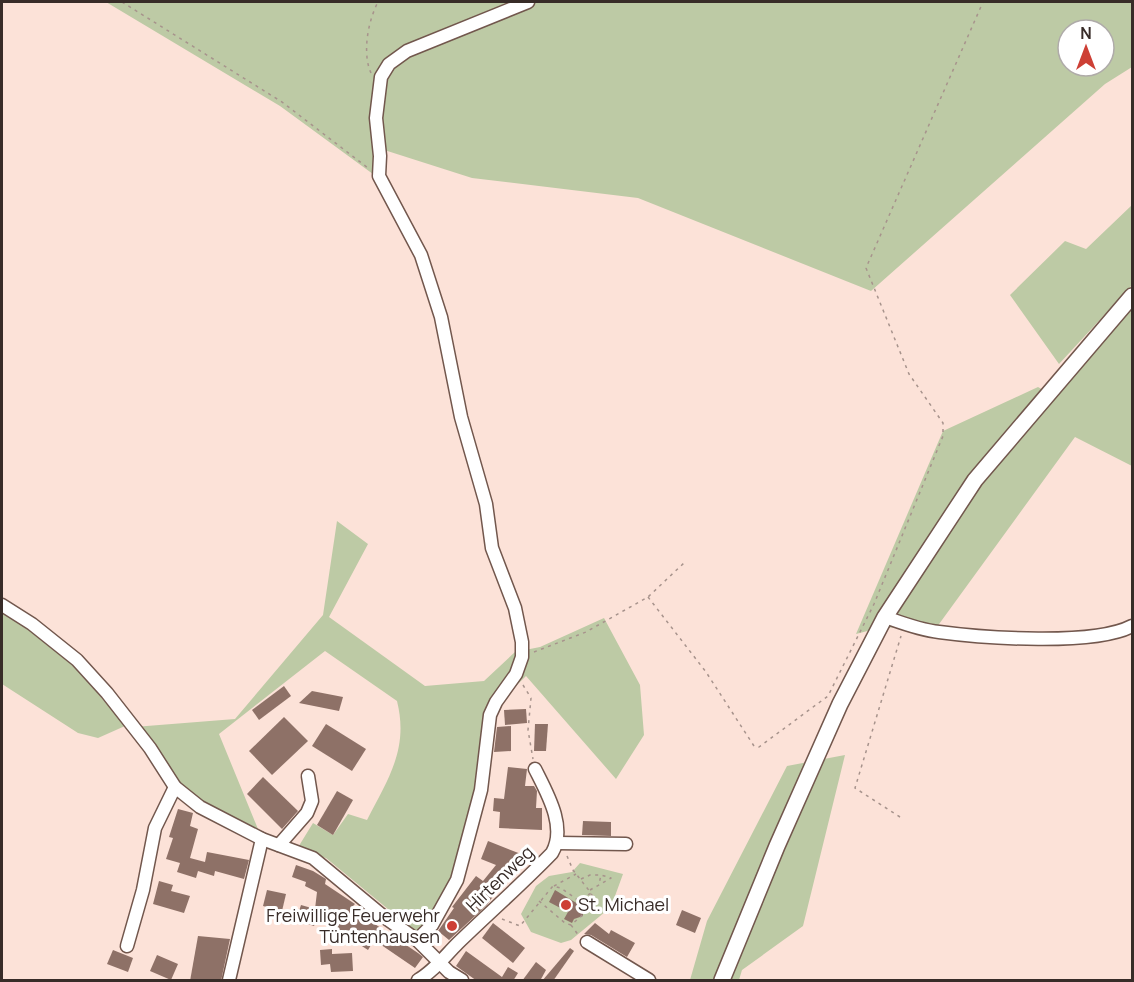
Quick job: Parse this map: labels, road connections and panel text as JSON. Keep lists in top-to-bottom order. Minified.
{"streets":{"street":["Hirtenweg"]},"places":["St. Michael","Freiwillige Feuerwehr Tüntenhausen"],"north":"top"}
